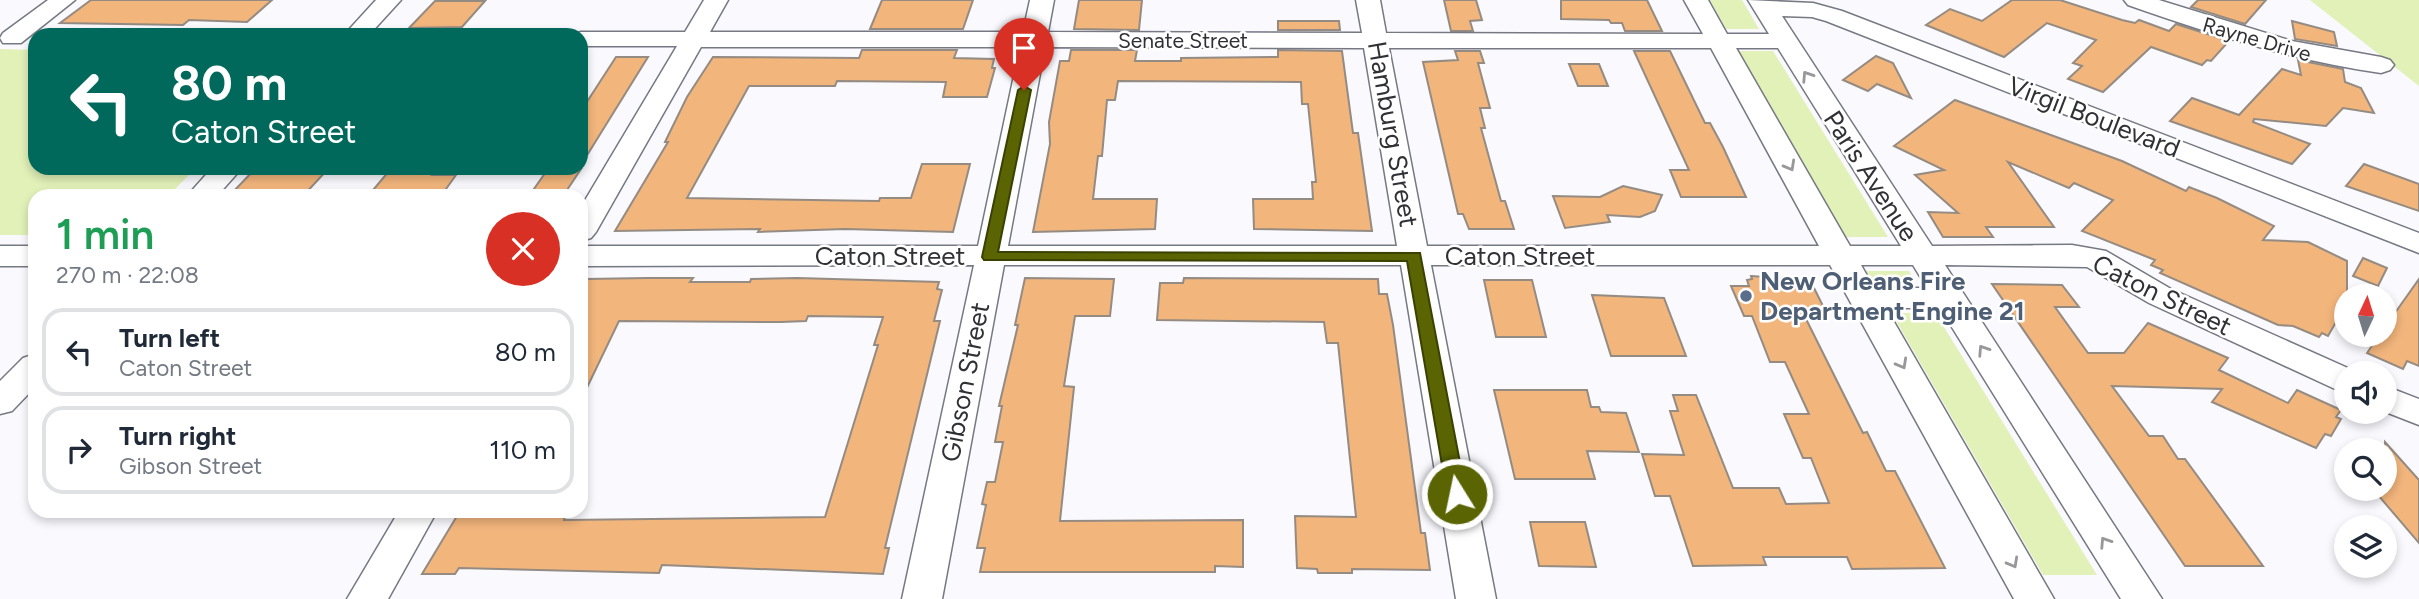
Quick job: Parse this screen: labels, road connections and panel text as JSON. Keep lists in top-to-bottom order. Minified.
{"streets":{"street":["Rayne Drive","Senate Street","Virgil Boulevard","Hamburg Street","Paris Avenue","Caton Street","Gibson Street"]},"crossings":[["Senate Street","Hamburg Street"],["Senate Street","Paris Avenue"],["Senate Street","Gibson Street"],["Virgil Boulevard","Paris Avenue"],["Hamburg Street","Caton Street"],["Paris Avenue","Caton Street"],["Caton Street","Gibson Street"]],"places":["New Orleans Fire Department Engine 21"],"north":"top","page":{"turn":["80 m","Caton Street"],"heading":["1 min","270 m · 22:08"],"list":[{"name":"Turn left","note":"Caton Street","value":"80 m"},{"name":"Turn right","note":"Gibson Street","value":"110 m"}]}}
